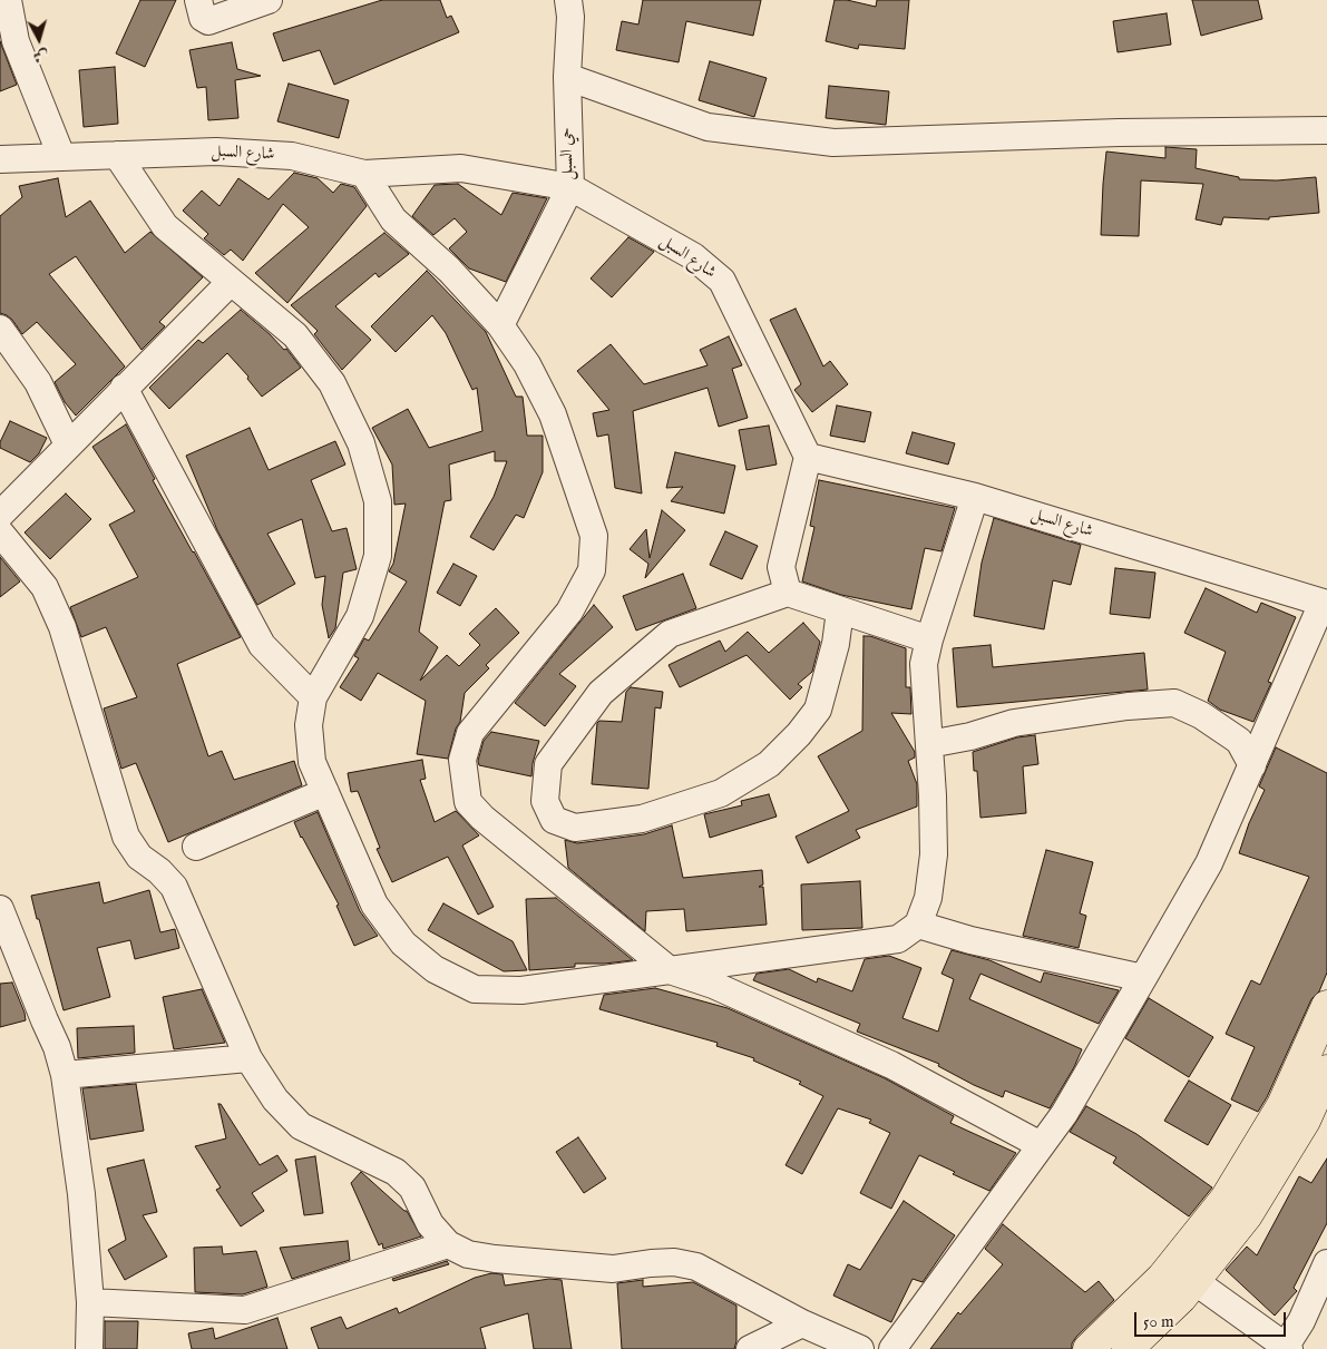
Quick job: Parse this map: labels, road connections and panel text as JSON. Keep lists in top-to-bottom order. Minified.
{"streets":{"street":["شارع السبل","حي السبل"]},"crossings":[["شارع السبل","حي السبل"]],"scale_bar":"50 m","north":"bottom"}
